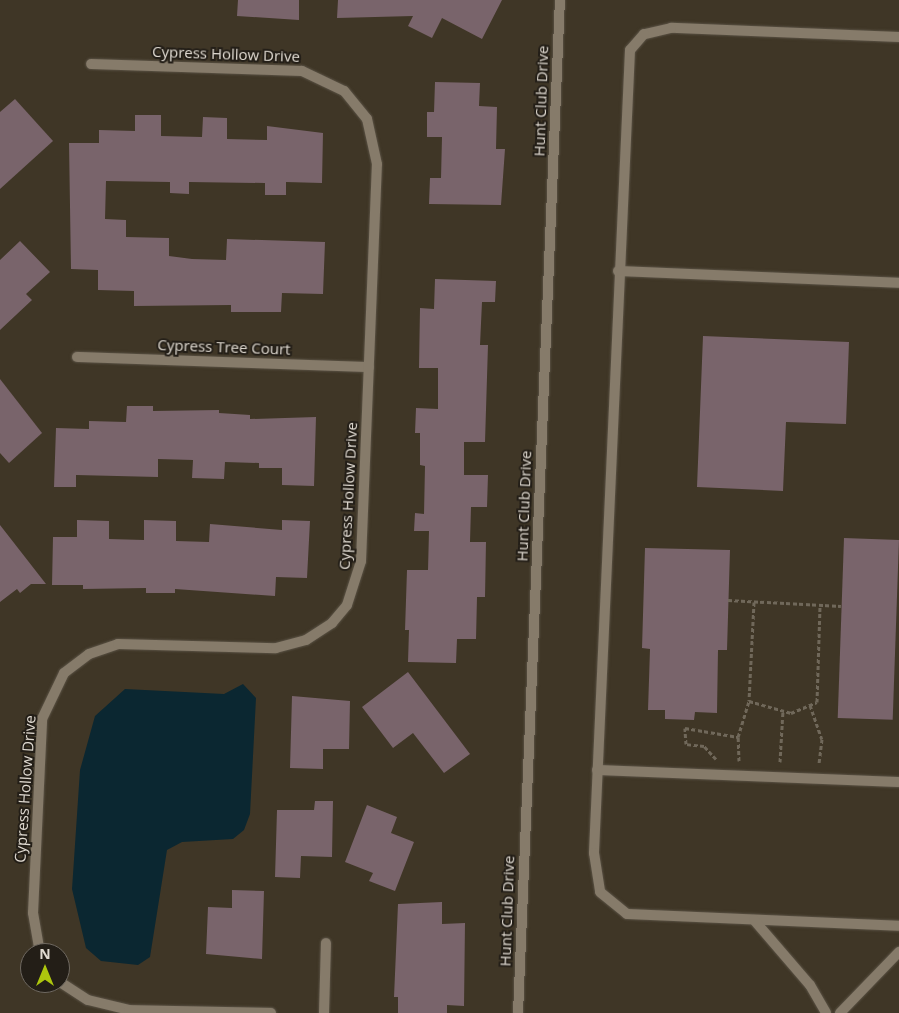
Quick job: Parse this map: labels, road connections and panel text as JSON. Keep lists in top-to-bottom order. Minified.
{"streets":{"street":["Cypress Hollow Drive","Hunt Club Drive","Cypress Tree Court"]},"crossings":[["Cypress Hollow Drive","Cypress Tree Court"]],"north":"top"}
